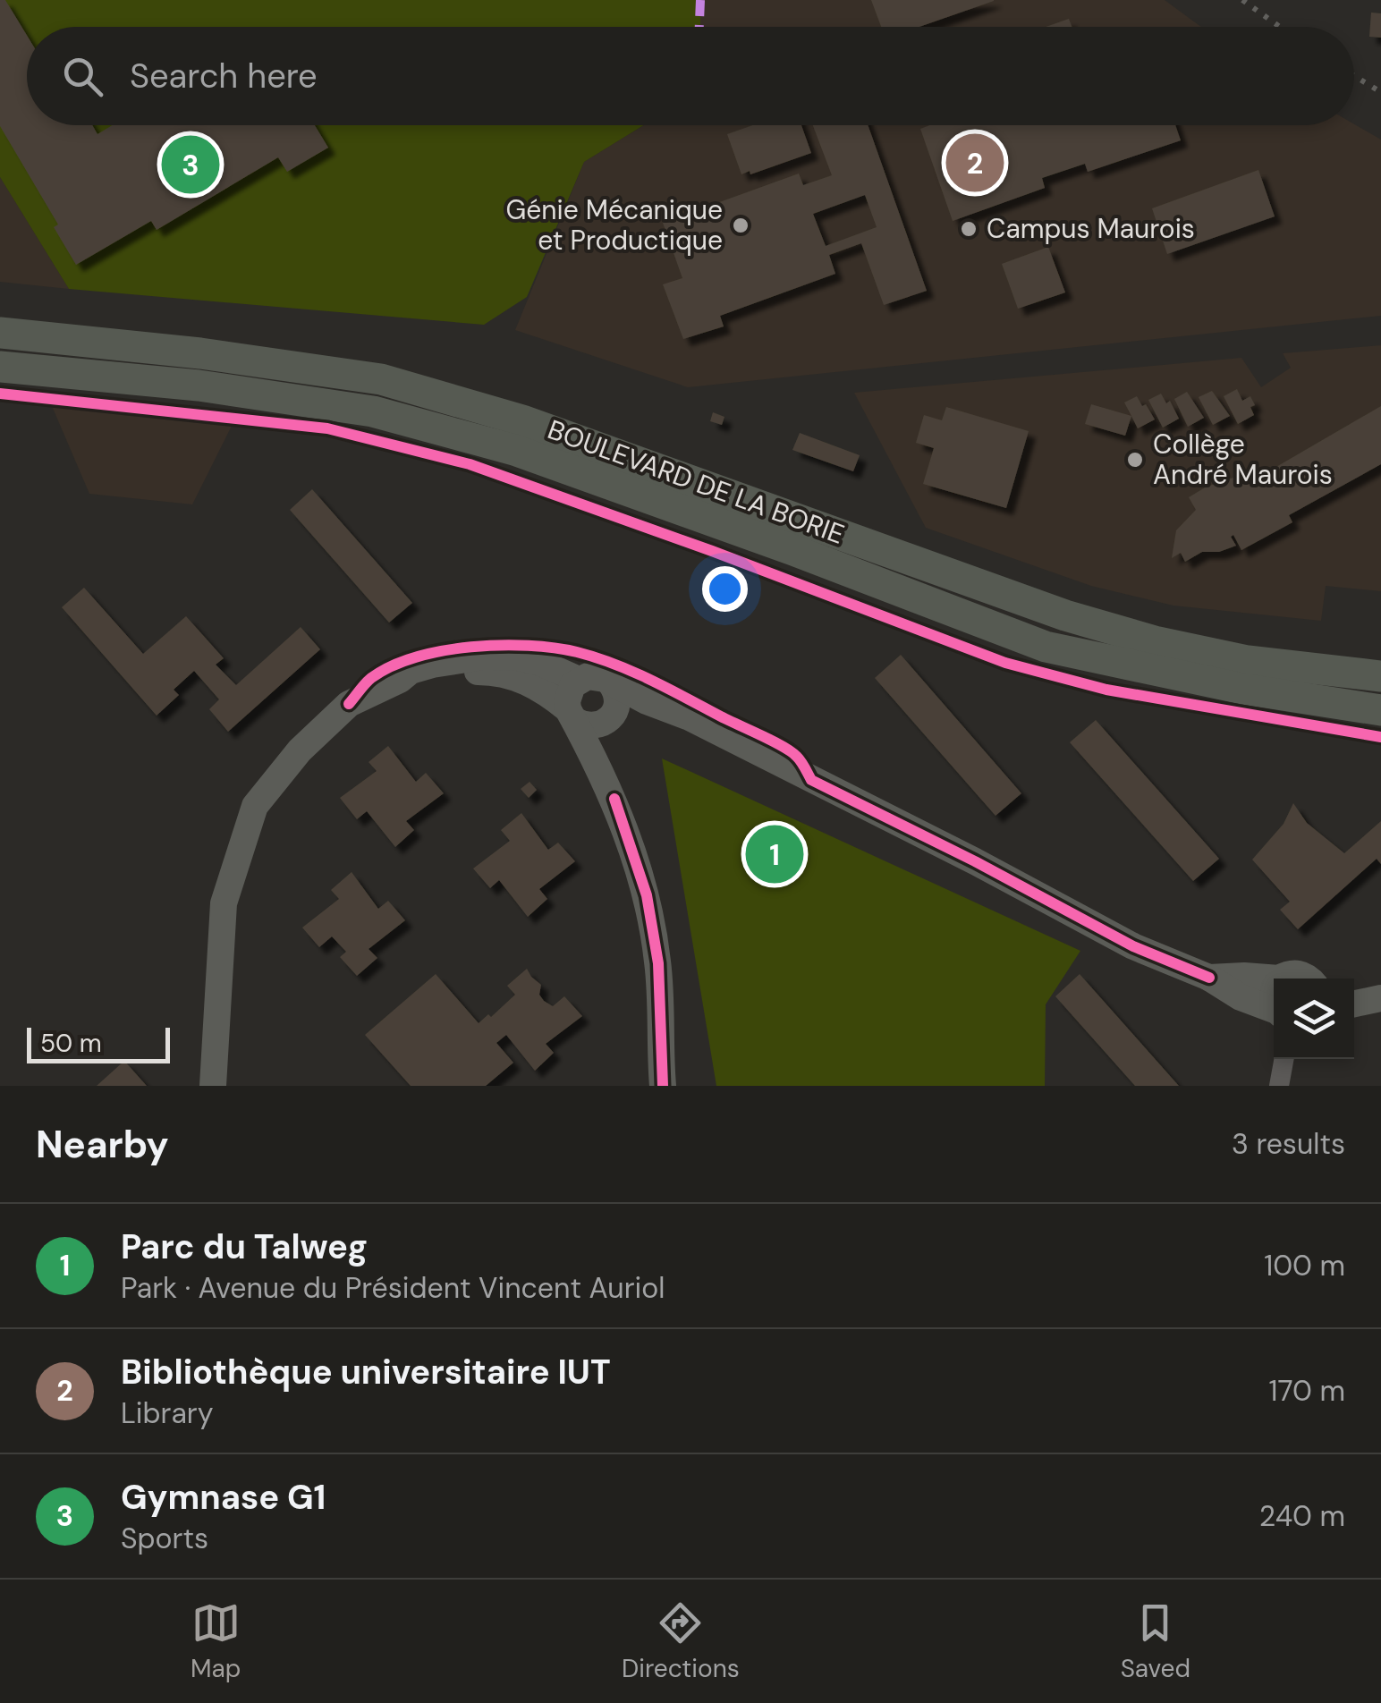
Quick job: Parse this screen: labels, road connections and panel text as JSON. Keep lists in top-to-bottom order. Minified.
{"streets":{"main road":["BOULEVARD DE LA BORIE"]},"places":["Génie Mécanique et Productique","Campus Maurois","Collège André Maurois"],"scale_bar":"50 m","page":{"search":"Search here","pins":["2","3","1"],"scale":"50 m","heading":["Nearby","3 results"],"list":[{"mark":"1","name":"Parc du Talweg","note":"Park · Avenue du Président Vincent Auriol","value":"100 m"},{"mark":"2","name":"Bibliothèque universitaire IUT","note":"Library","value":"170 m"},{"mark":"3","name":"Gymnase G1","note":"Sports","value":"240 m"}],"nav":["Map","Directions","Saved"]}}
